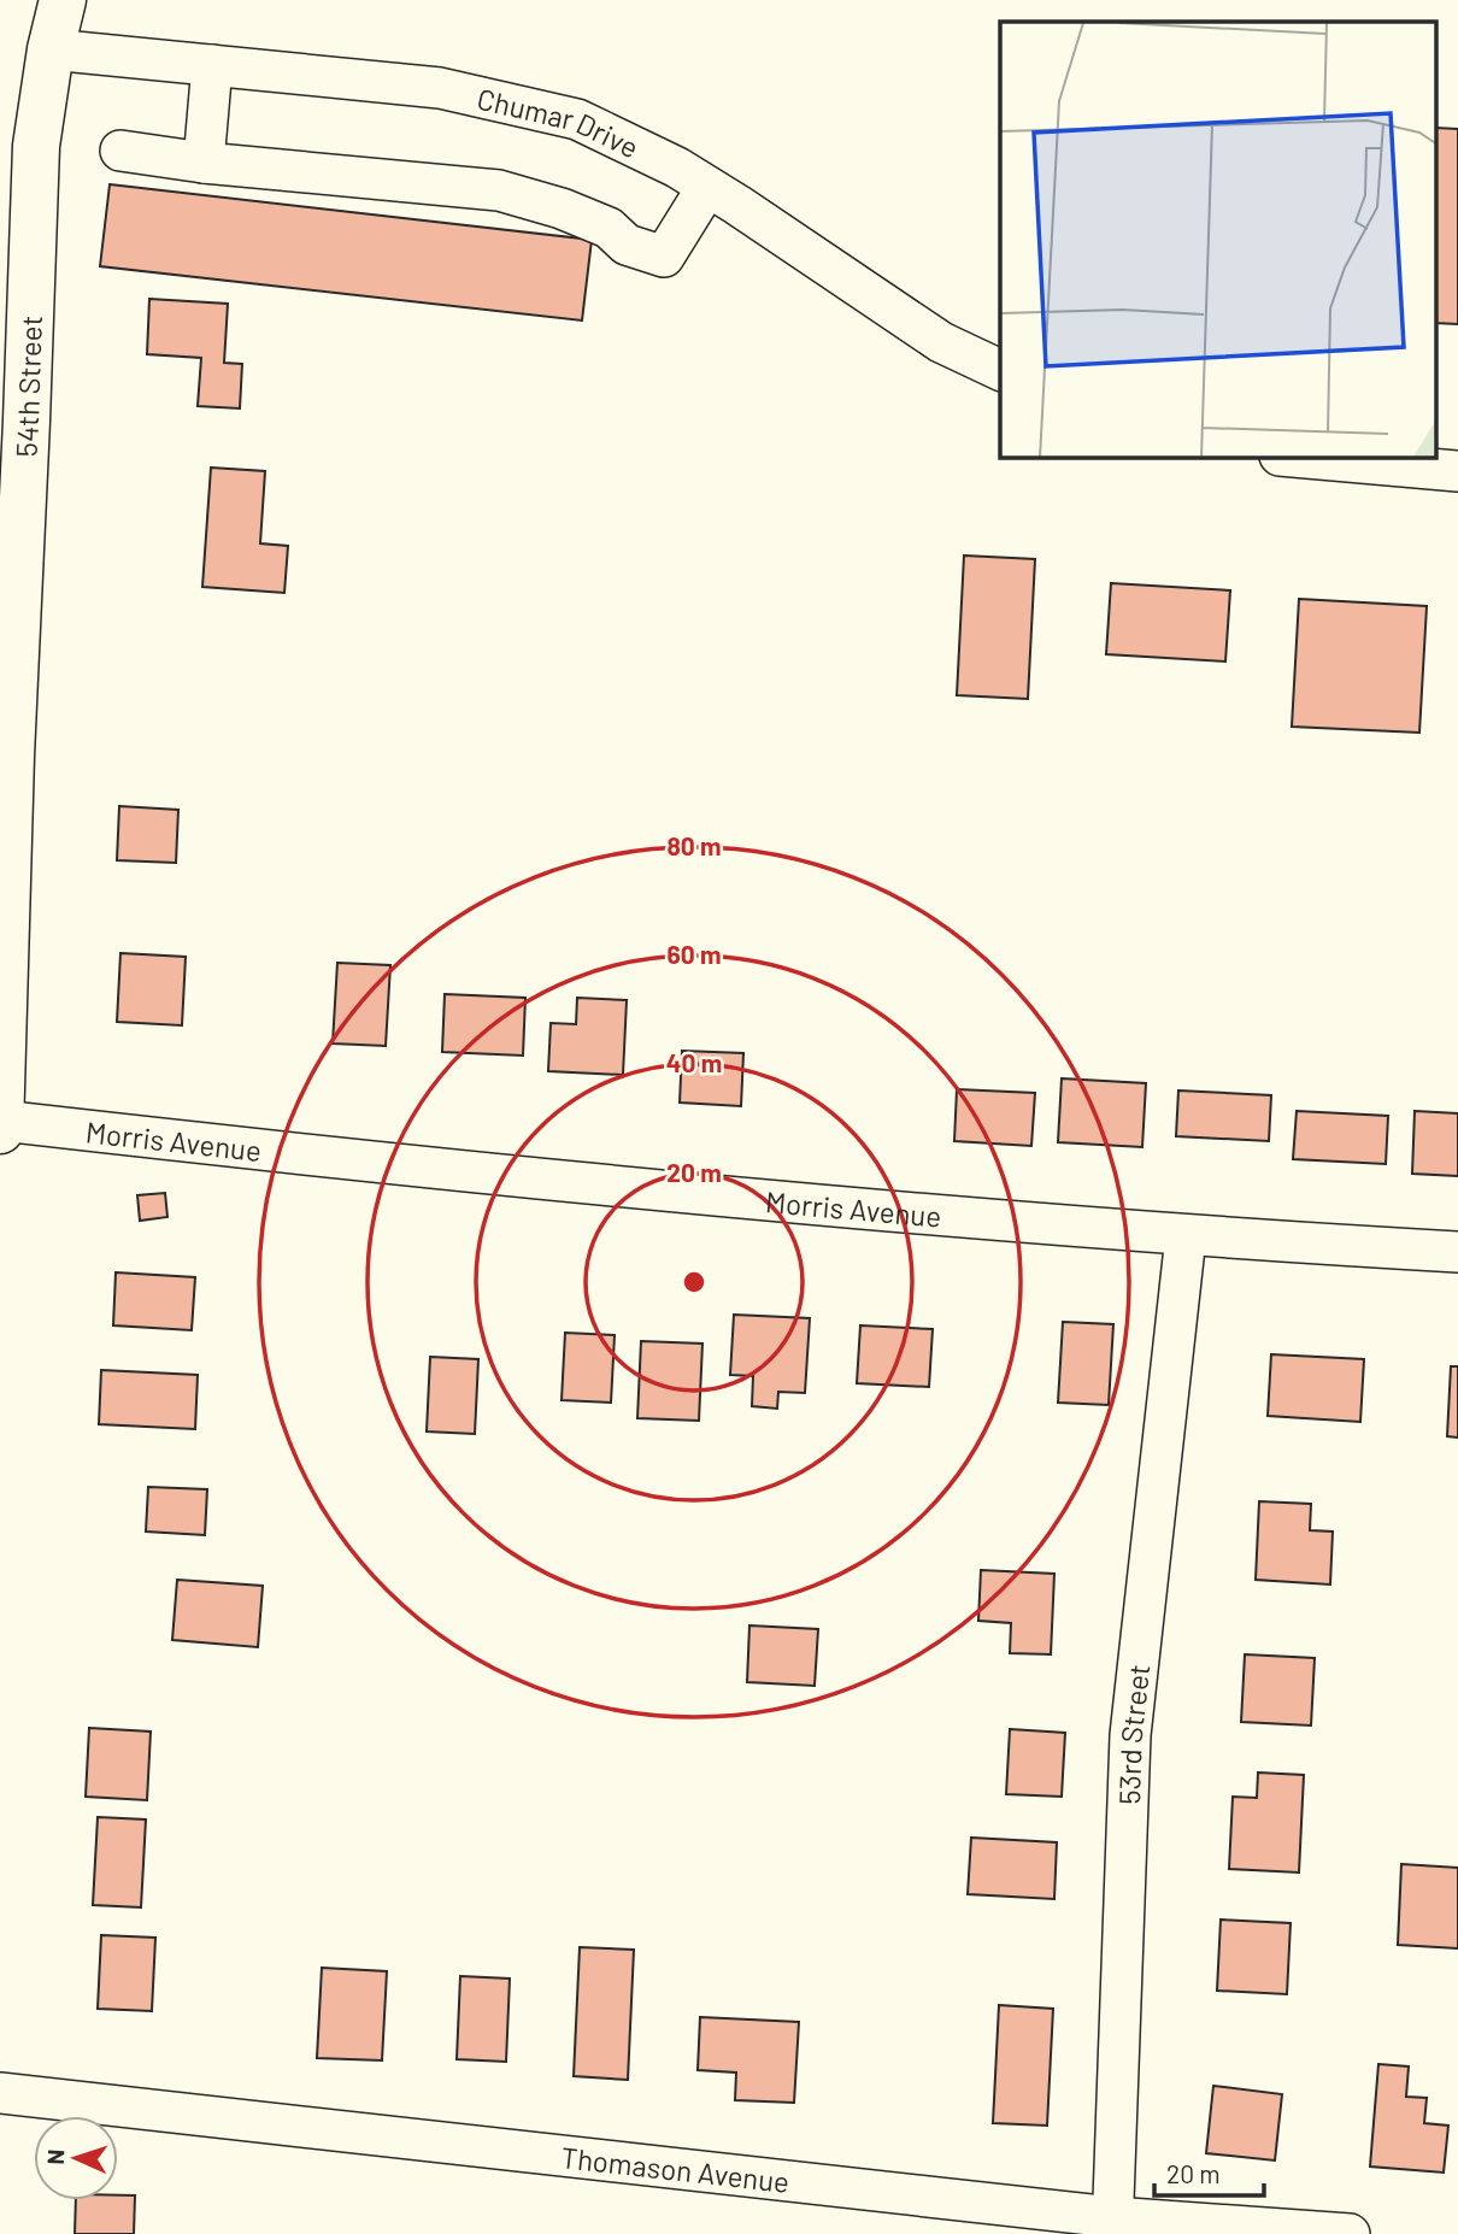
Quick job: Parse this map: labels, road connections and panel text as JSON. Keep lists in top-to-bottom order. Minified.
{"streets":{"main road":["54th Street"],"street":["Chumar Drive","Morris Avenue","53rd Street","Thomason Avenue"]},"crossings":[["Chumar Drive","54th Street"],["54th Street","Morris Avenue"],["Morris Avenue","53rd Street"],["53rd Street","Thomason Avenue"]],"scale_bar":"20 m","north":"left","rings":["80 m","60 m","40 m","20 m"]}
